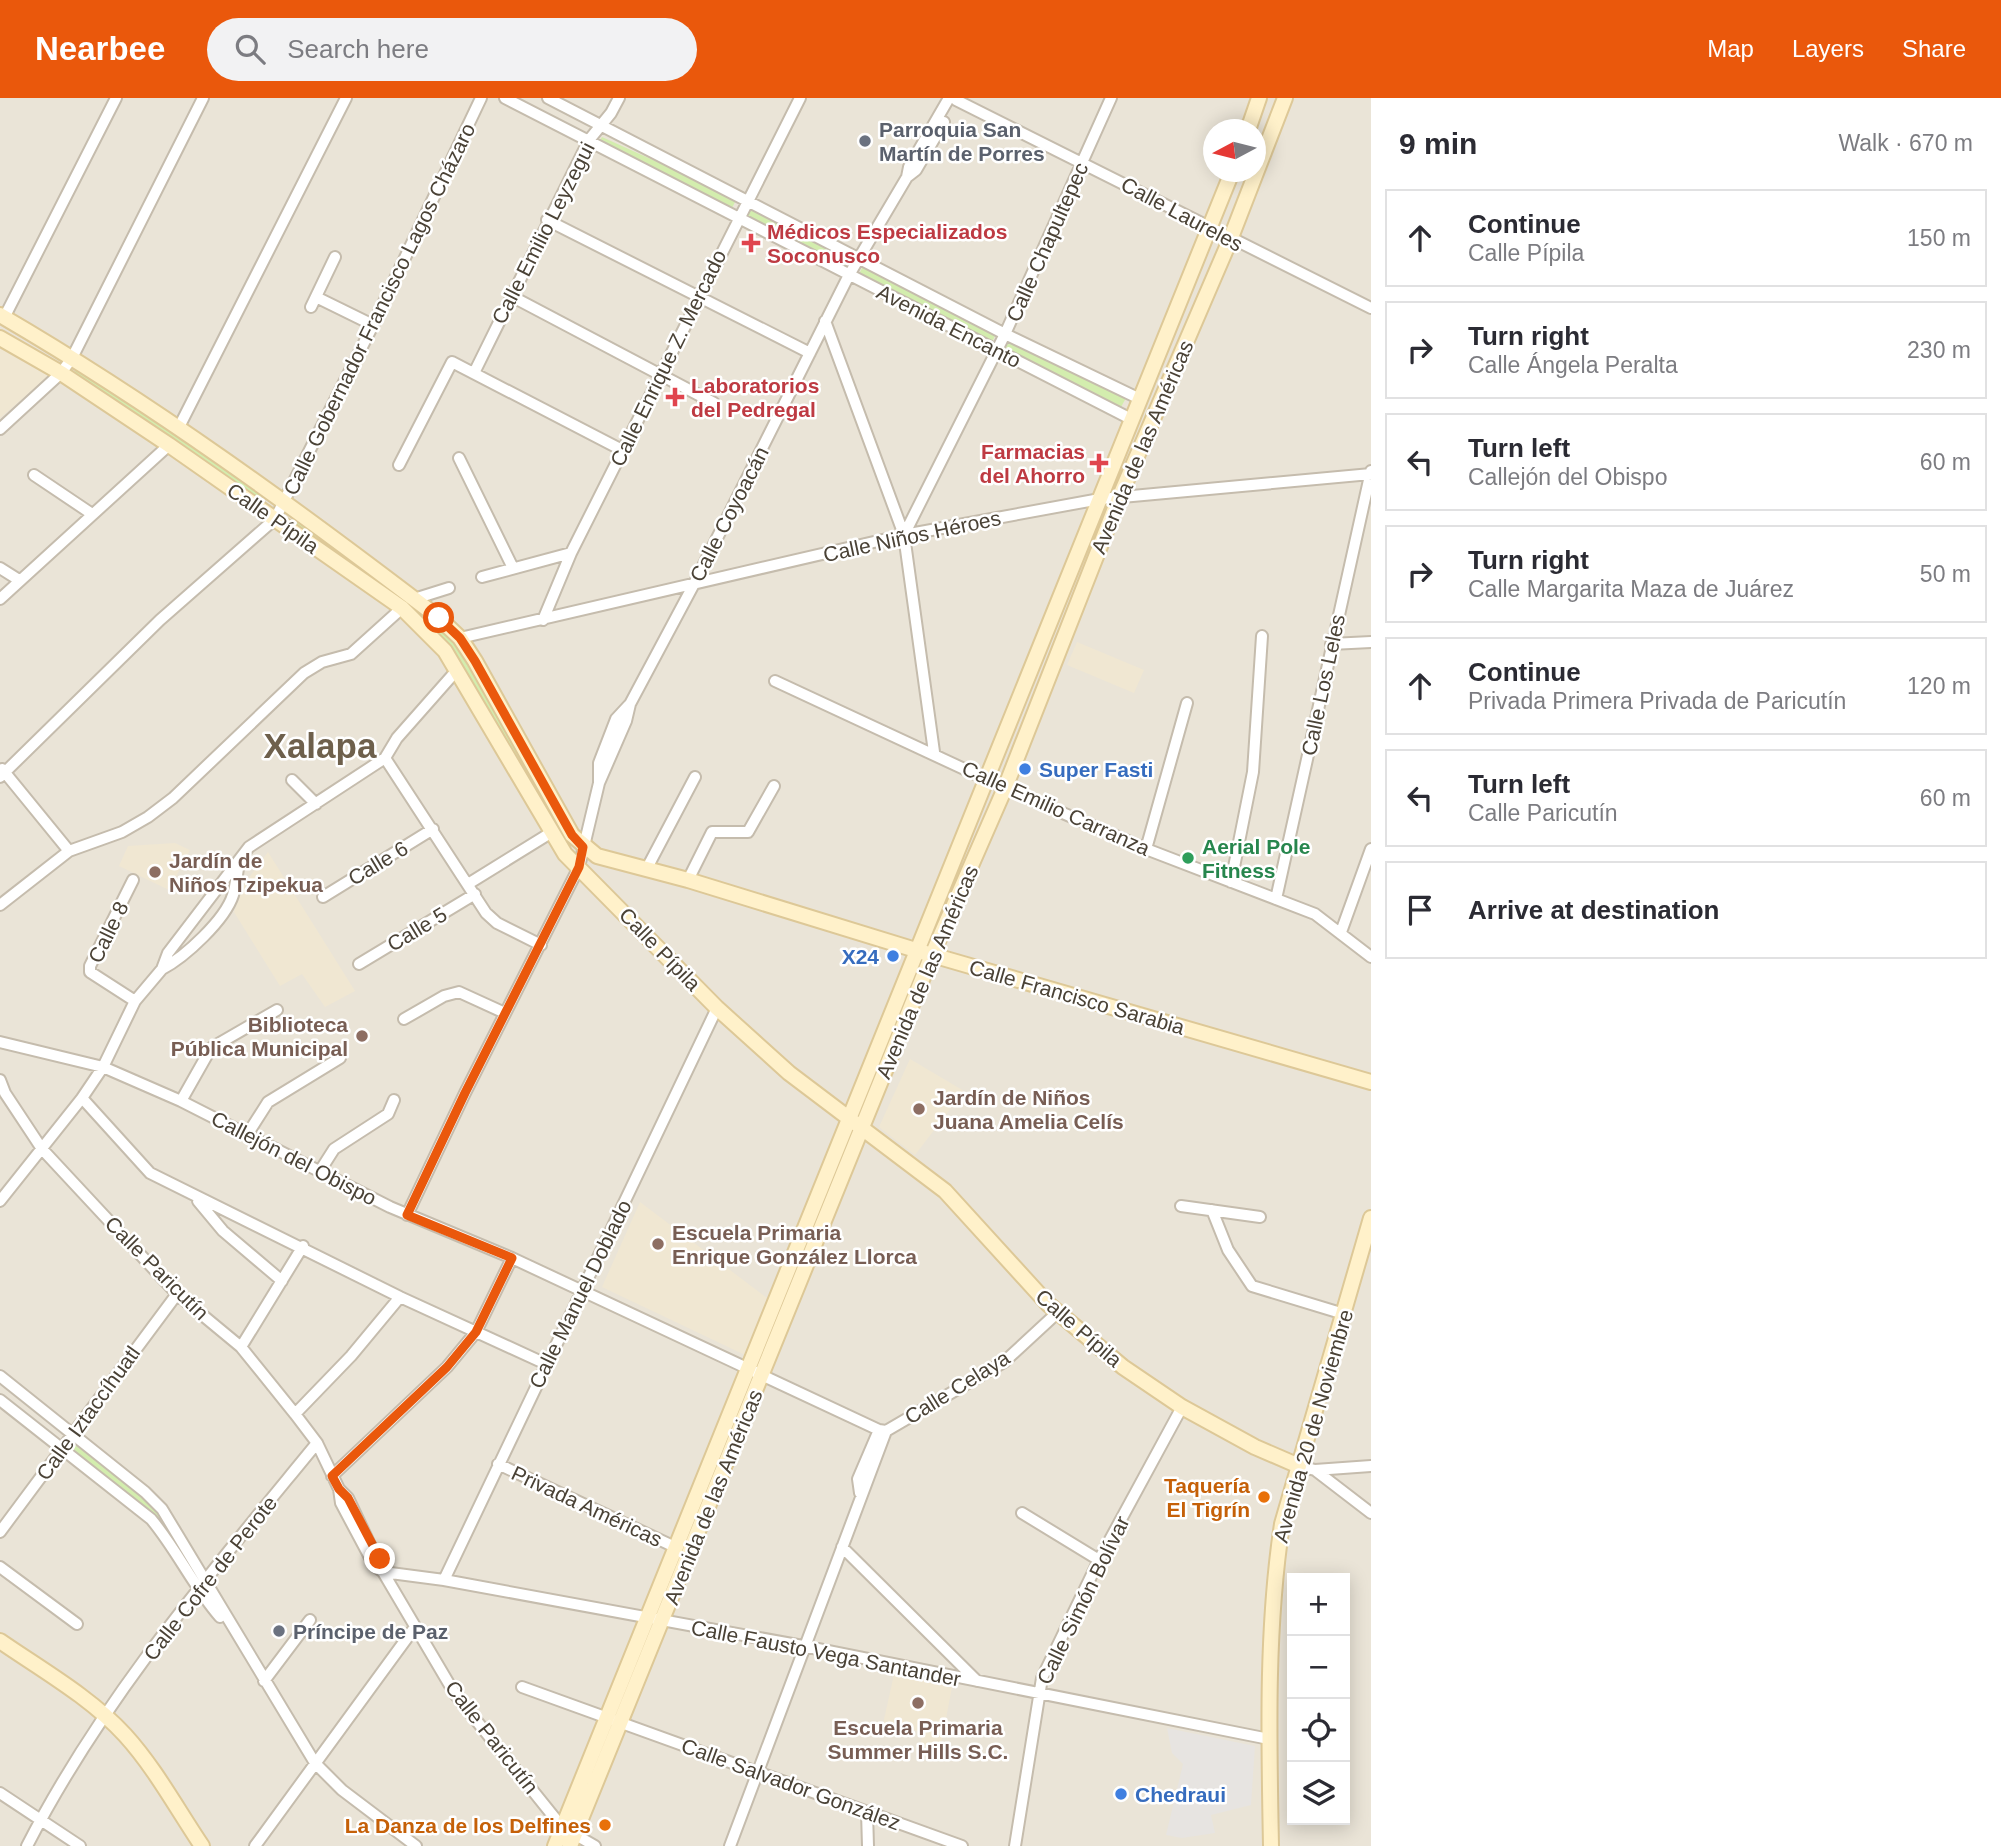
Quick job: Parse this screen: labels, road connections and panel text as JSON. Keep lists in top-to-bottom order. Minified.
{"streets":{"main road":["Avenida de las Américas","Calle Pípila","Calle Francisco Sarabia","Avenida 20 de Noviembre"],"street":["Calle Laureles","Calle Emilio Leyzegui","Calle Chapultepec","Calle Gobernador Francisco Lagos Cházaro","Avenida Encanto","Calle Enrique Z. Mercado","Calle Coyoacán","Calle Niños Héroes","Calle Los Leles","Calle Emilio Carranza","Calle 6","Calle 5","Calle 8","Callejón del Obispo","Calle Paricutín","Calle Manuel Doblado","Calle Celaya","Calle Iztaccíhuatl","Privada Américas","Calle Cofre de Perote","Calle Simón Bolívar","Calle Fausto Vega Santander","Calle Salvador González"]},"crossings":[["Calle Laureles","Calle Chapultepec"],["Calle Laureles","Avenida de las Américas"],["Calle Laureles","Calle Coyoacán"],["Calle Emilio Leyzegui","Avenida Encanto"],["Calle Chapultepec","Avenida Encanto"],["Calle Chapultepec","Calle Niños Héroes"],["Calle Gobernador Francisco Lagos Cházaro","Calle Pípila"],["Avenida Encanto","Calle Enrique Z. Mercado"],["Avenida Encanto","Avenida de las Américas"],["Avenida Encanto","Calle Coyoacán"],["Calle Enrique Z. Mercado","Calle Niños Héroes"],["Avenida de las Américas","Calle Pípila"],["Avenida de las Américas","Calle Niños Héroes"],["Avenida de las Américas","Calle Emilio Carranza"],["Avenida de las Américas","Calle Francisco Sarabia"],["Avenida de las Américas","Callejón del Obispo"],["Avenida de las Américas","Calle Paricutín"],["Avenida de las Américas","Privada Américas"],["Avenida de las Américas","Calle Fausto Vega Santander"],["Avenida de las Américas","Calle Salvador González"],["Calle Coyoacán","Calle Pípila"],["Calle Coyoacán","Calle Niños Héroes"],["Calle Coyoacán","Calle Francisco Sarabia"],["Calle Coyoacán","Callejón del Obispo"],["Calle Pípila","Calle Niños Héroes"],["Calle Pípila","Calle Francisco Sarabia"],["Calle Pípila","Calle Manuel Doblado"],["Calle Pípila","Calle Celaya"],["Calle Pípila","Avenida 20 de Noviembre"],["Calle Pípila","Calle Simón Bolívar"],["Calle Niños Héroes","Calle Los Leles"],["Calle Los Leles","Calle Emilio Carranza"],["Callejón del Obispo","Calle Manuel Doblado"],["Callejón del Obispo","Calle Celaya"],["Calle Paricutín","Calle Iztaccíhuatl"],["Calle Paricutín","Calle Cofre de Perote"],["Calle Paricutín","Calle Fausto Vega Santander"],["Calle Manuel Doblado","Privada Américas"],["Calle Manuel Doblado","Calle Fausto Vega Santander"],["Avenida 20 de Noviembre","Calle Fausto Vega Santander"],["Calle Simón Bolívar","Calle Fausto Vega Santander"]],"districts":["Xalapa"],"places":{"other":["Parroquia San Martín de Porres","Super Fasti","Aerial Pole Fitness","Jardín de Niños Tzipekua","X24","Biblioteca Pública Municipal","Jardín de Niños Juana Amelia Celís","Escuela Primaria Enrique González Llorca","Taquería El Tigrín","Príncipe de Paz","Escuela Primaria Summer Hills S.C.","Chedraui","La Danza de los Delfines"],"health":["Médicos Especializados Soconusco","Laboratorios del Pedregal","Farmacias del Ahorro"]},"north":"left","page":{"header":"Nearbee","search":"Search here","nav":["Map","Layers","Share"],"heading":["9 min","Walk · 670 m"],"list":[["Continue","Calle Pípila","150 m"],["Turn right","Calle Ángela Peralta","230 m"],["Turn left","Callejón del Obispo","60 m"],["Turn right","Calle Margarita Maza de Juárez","50 m"],["Continue","Privada Primera Privada de Paricutín","120 m"],["Turn left","Calle Paricutín","60 m"],"Arrive at destination"],"map_buttons":["+","−"]}}
